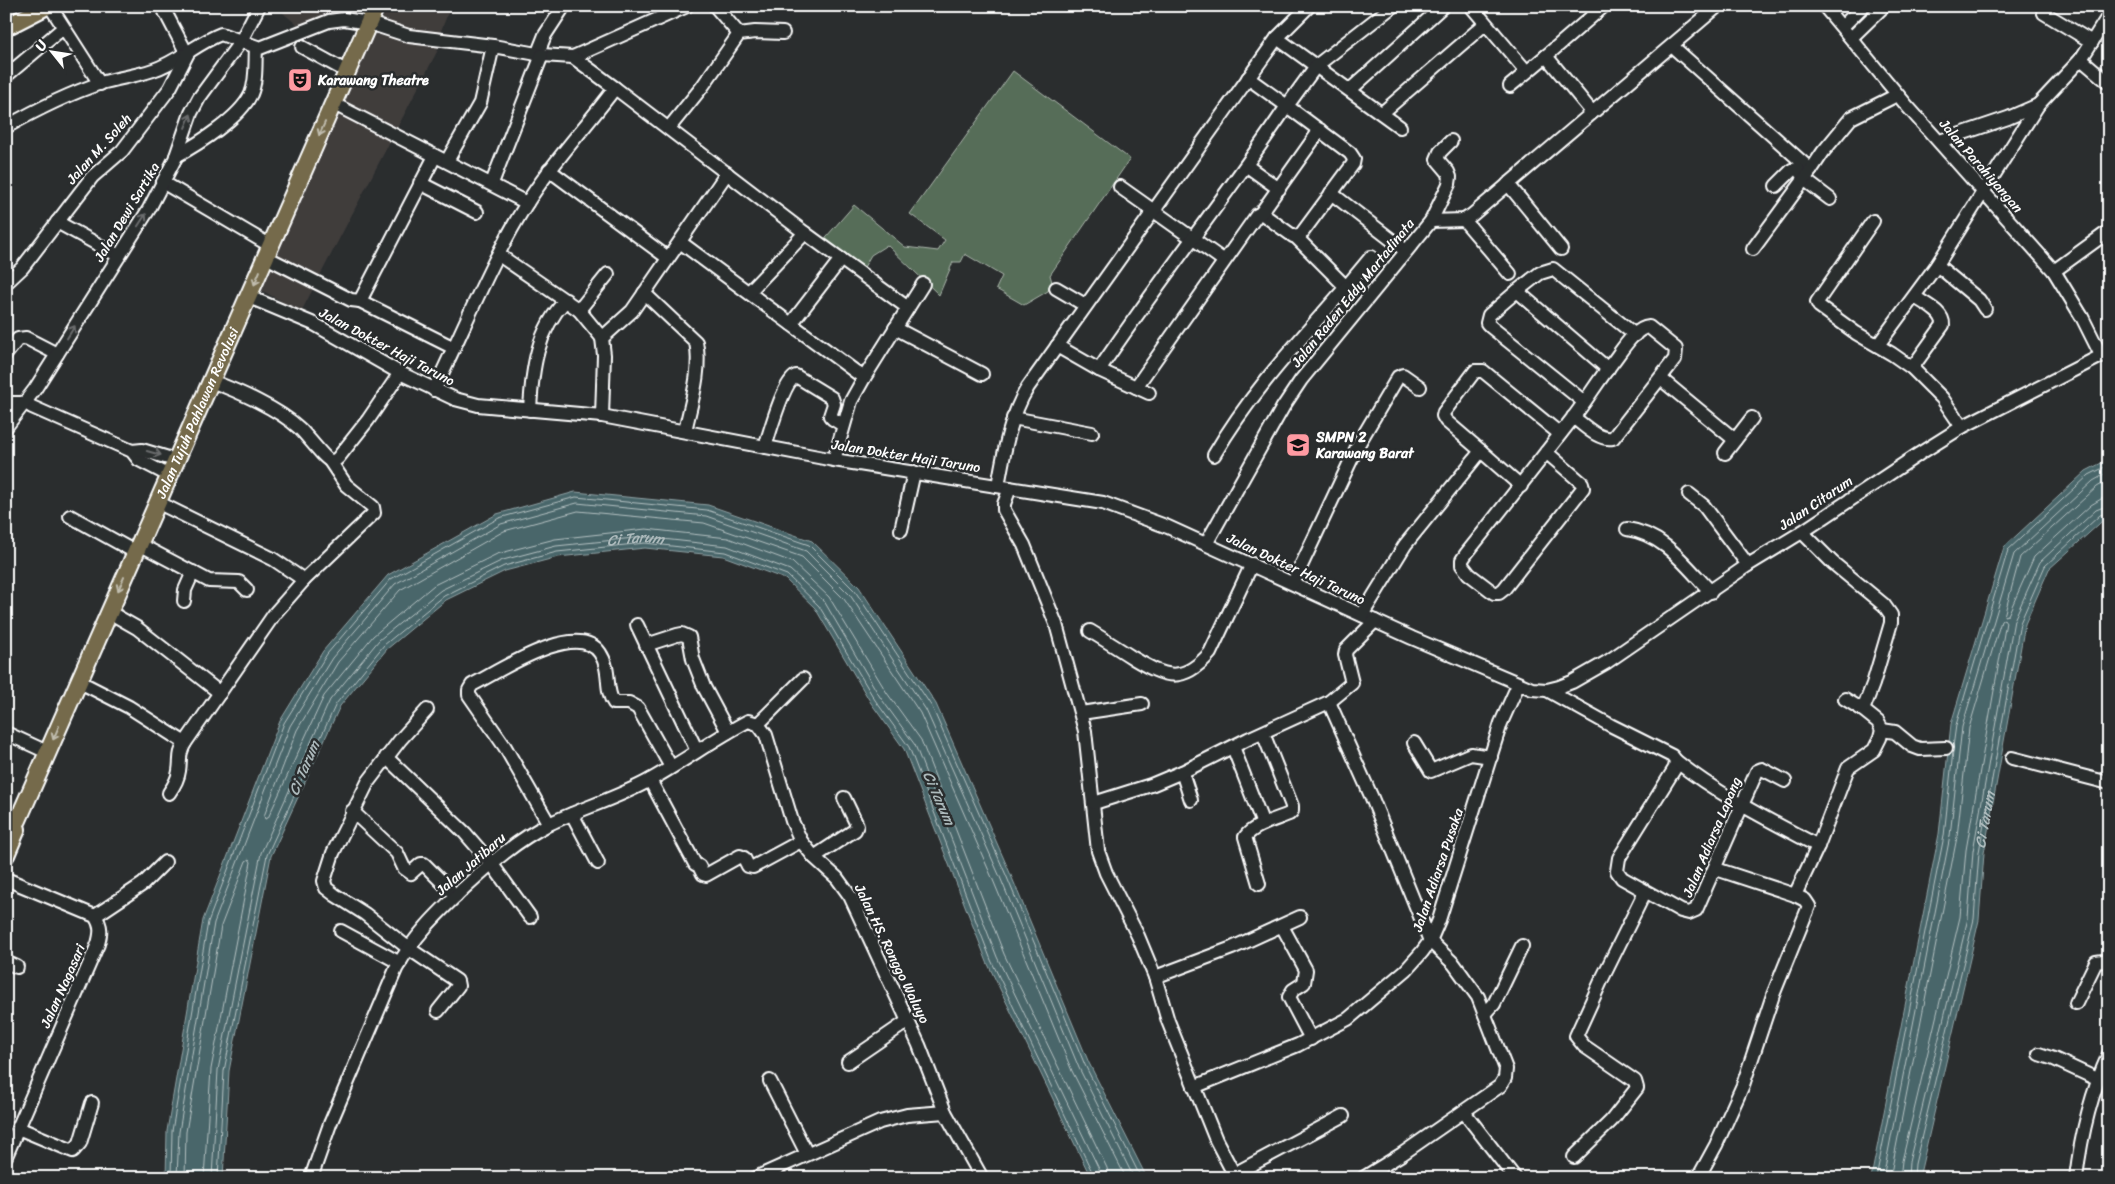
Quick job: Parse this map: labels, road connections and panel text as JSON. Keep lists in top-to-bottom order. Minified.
{"streets":{"main road":["Jalan Tujuh Pahlawan Revolusi"],"street":["Jalan M. Soleh","Jalan Parahiyangan","Jalan Dewi Sartika","Jalan Raden Eddy Martadinata","Jalan Dokter Haji Taruno","Jalan Citarum","Jalan Adiarsa Lapang","Jalan Jatibaru","Jalan Adiarsa Pusaka","Jalan HS. Ronggo Waluyo","Jalan Nagasari"]},"crossings":[["Jalan Parahiyangan","Jalan Citarum"],["Jalan Raden Eddy Martadinata","Jalan Dokter Haji Taruno"],["Jalan Dokter Haji Taruno","Jalan Tujuh Pahlawan Revolusi"],["Jalan Dokter Haji Taruno","Jalan Citarum"],["Jalan Dokter Haji Taruno","Jalan Adiarsa Pusaka"],["Jalan Jatibaru","Jalan HS. Ronggo Waluyo"]],"one_way":["Jalan Tujuh Pahlawan Revolusi"],"water":["Ci Tarum"],"places":{"theatre":["Karawang Theatre"],"school or university":["SMPN 2 Karawang Barat"]},"north":"top left"}
